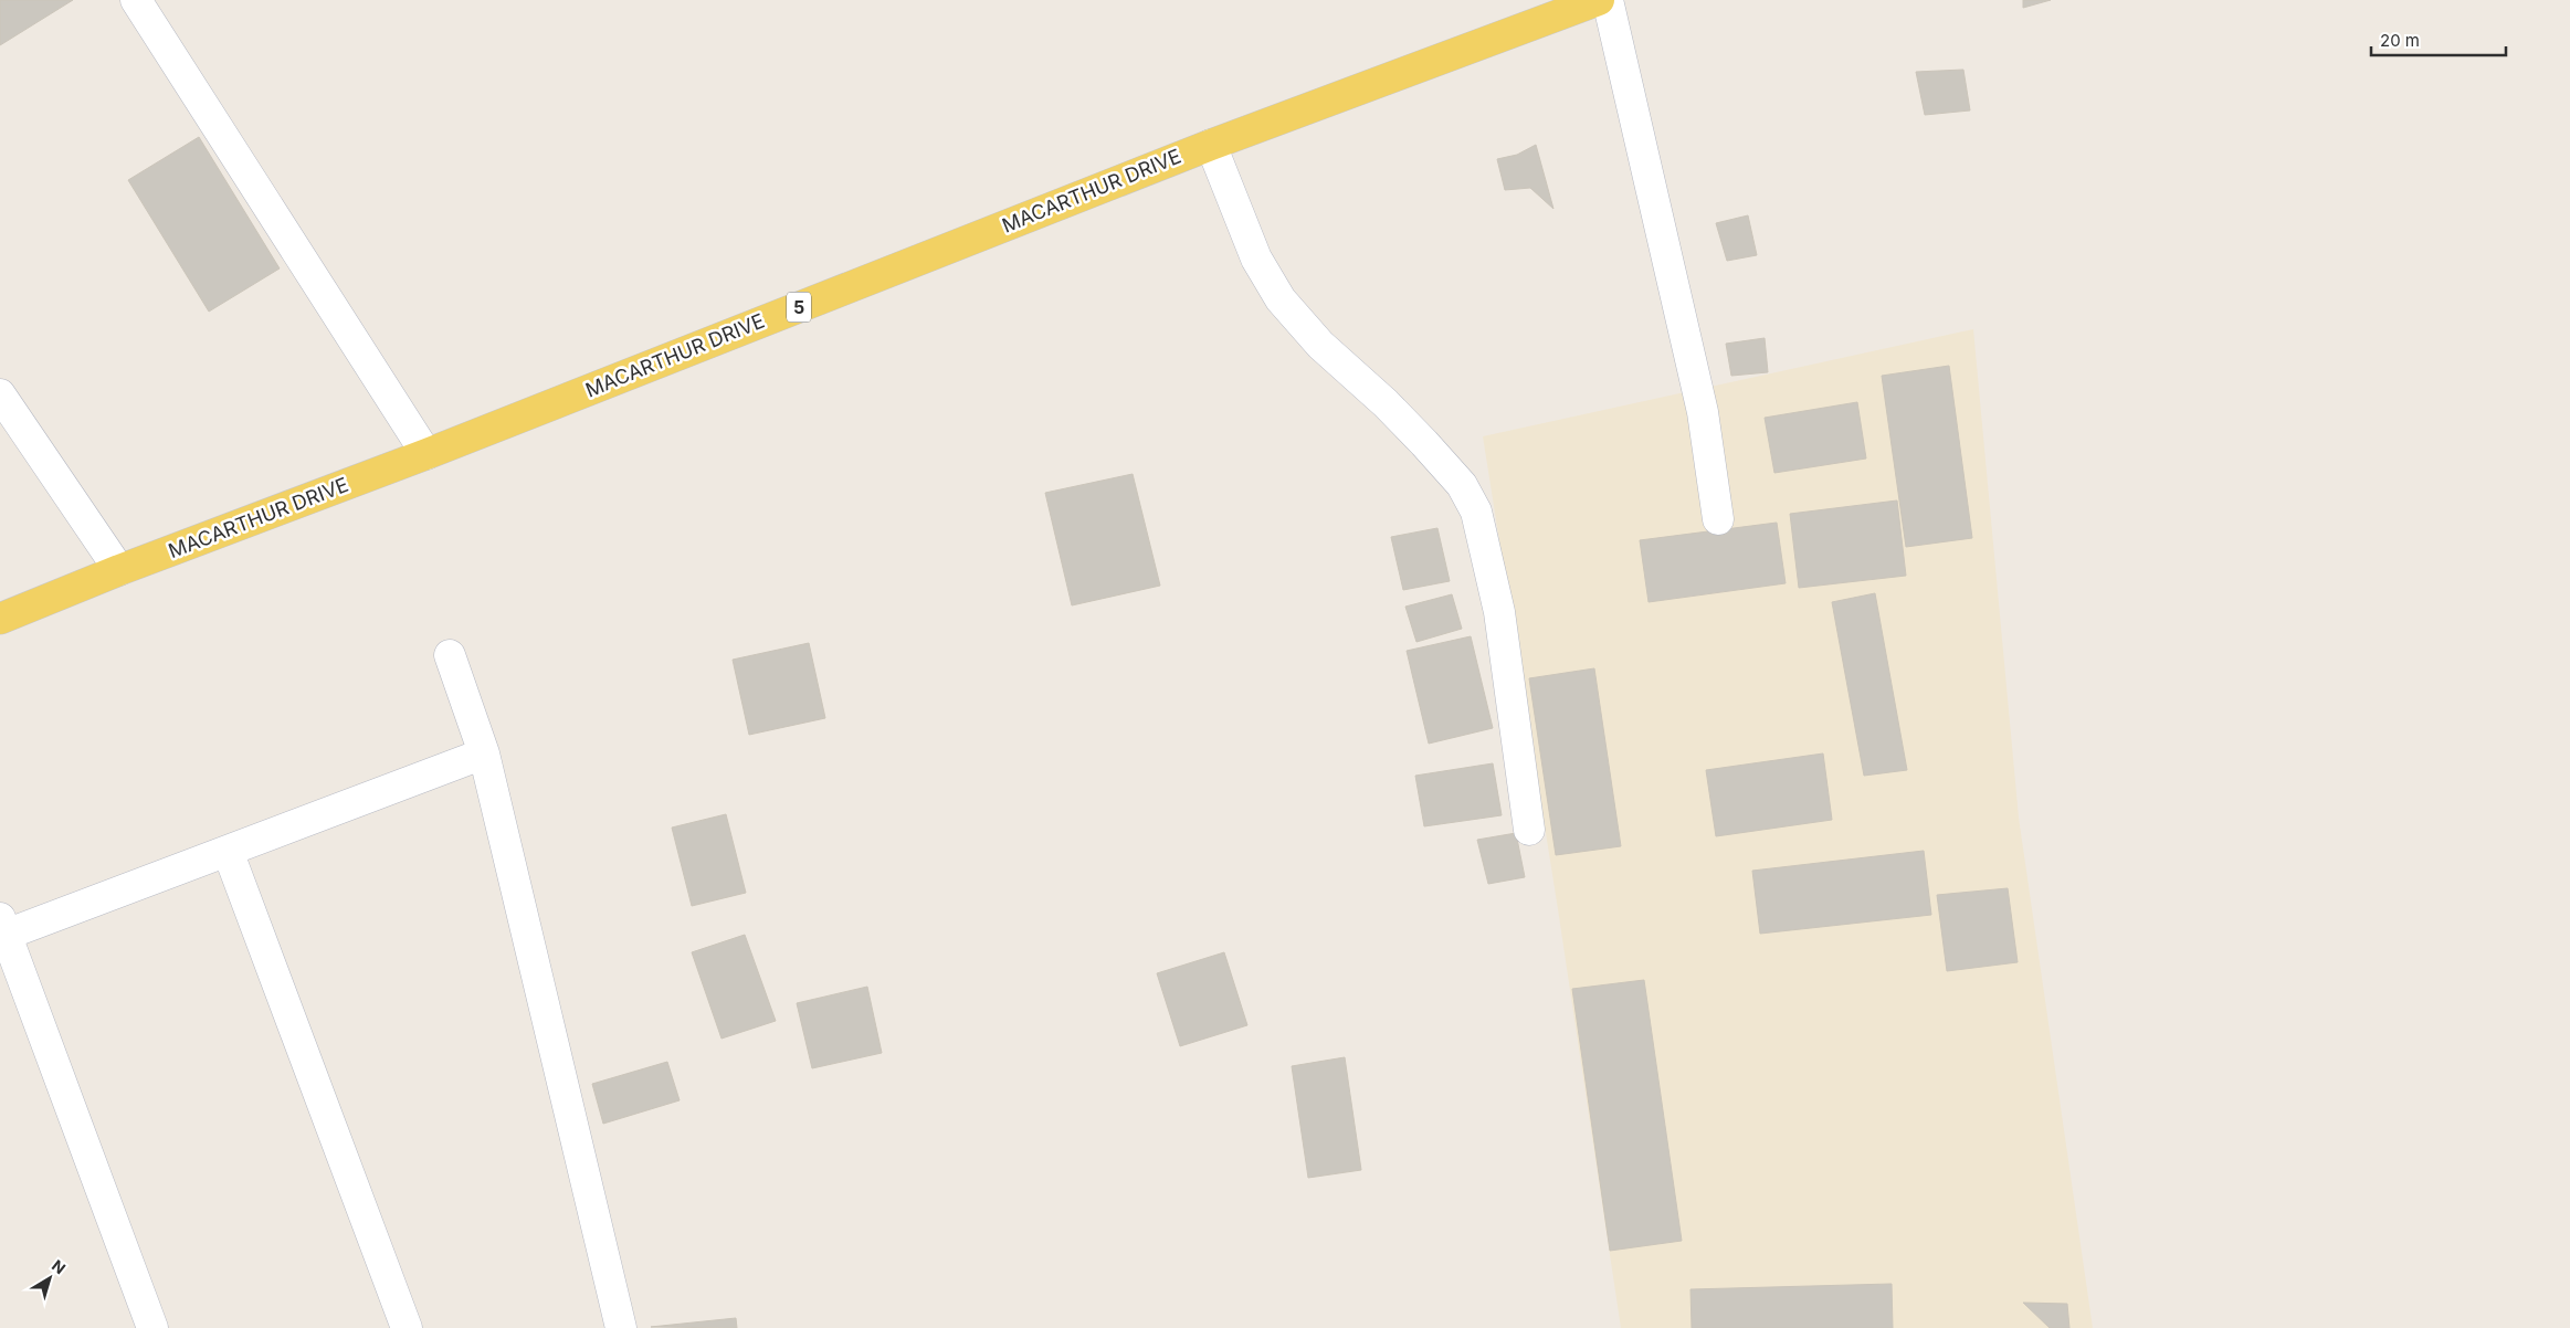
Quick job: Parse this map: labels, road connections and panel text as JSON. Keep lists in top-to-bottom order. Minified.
{"streets":{"main road":["MACARTHUR DRIVE","5"]},"scale_bar":"20 m","north":"top right"}
